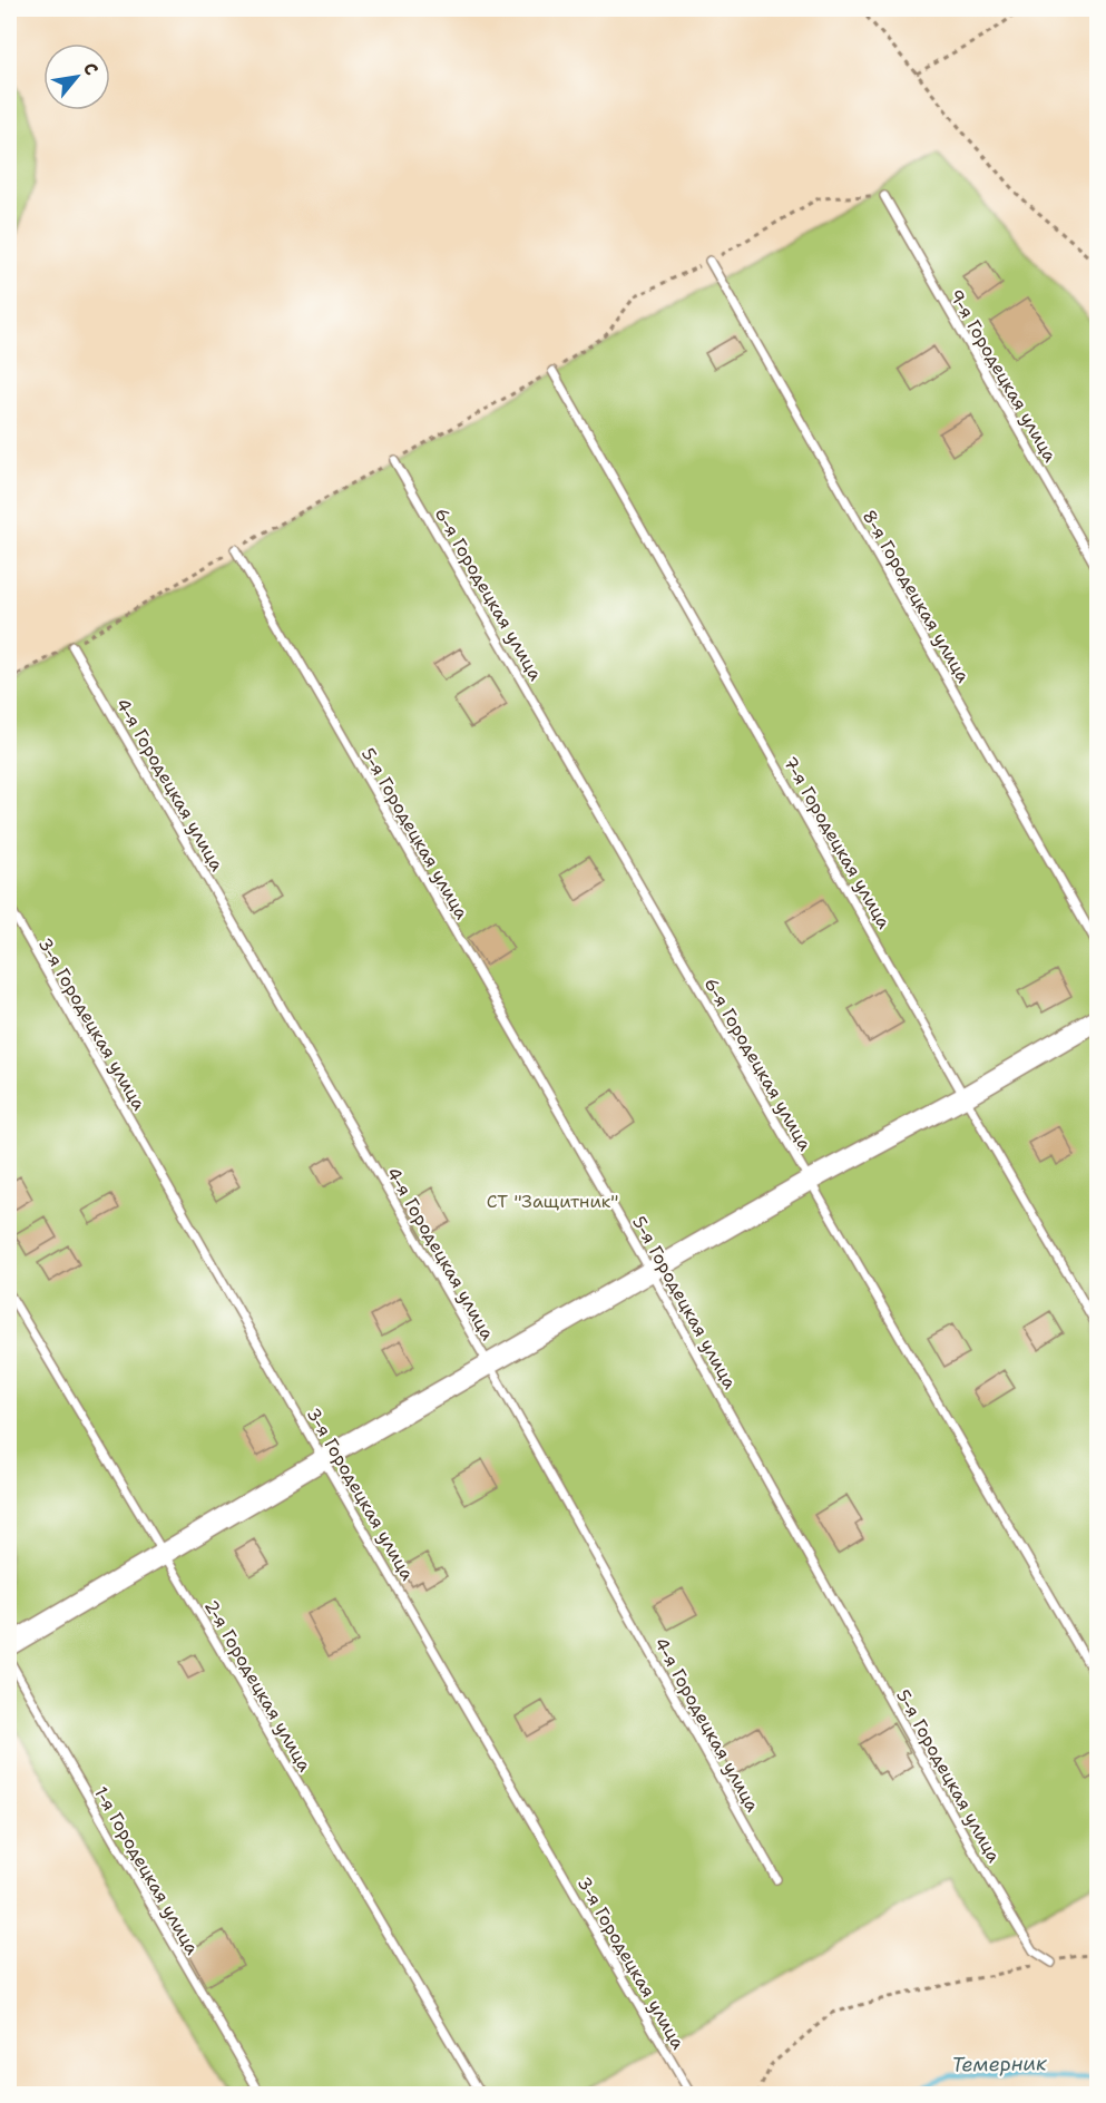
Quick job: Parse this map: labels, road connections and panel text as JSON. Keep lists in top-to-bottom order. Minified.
{"streets":{"lane":["9-я Городецкая улица","6-я Городецкая улица","8-я Городецкая улица","4-я Городецкая улица","5-я Городецкая улица","7-я Городецкая улица","3-я Городецкая улица","2-я Городецкая улица","1-я Городецкая улица"]},"water":["Темерник"],"parks":["СТ \"Защитник\""],"north":"top right"}
